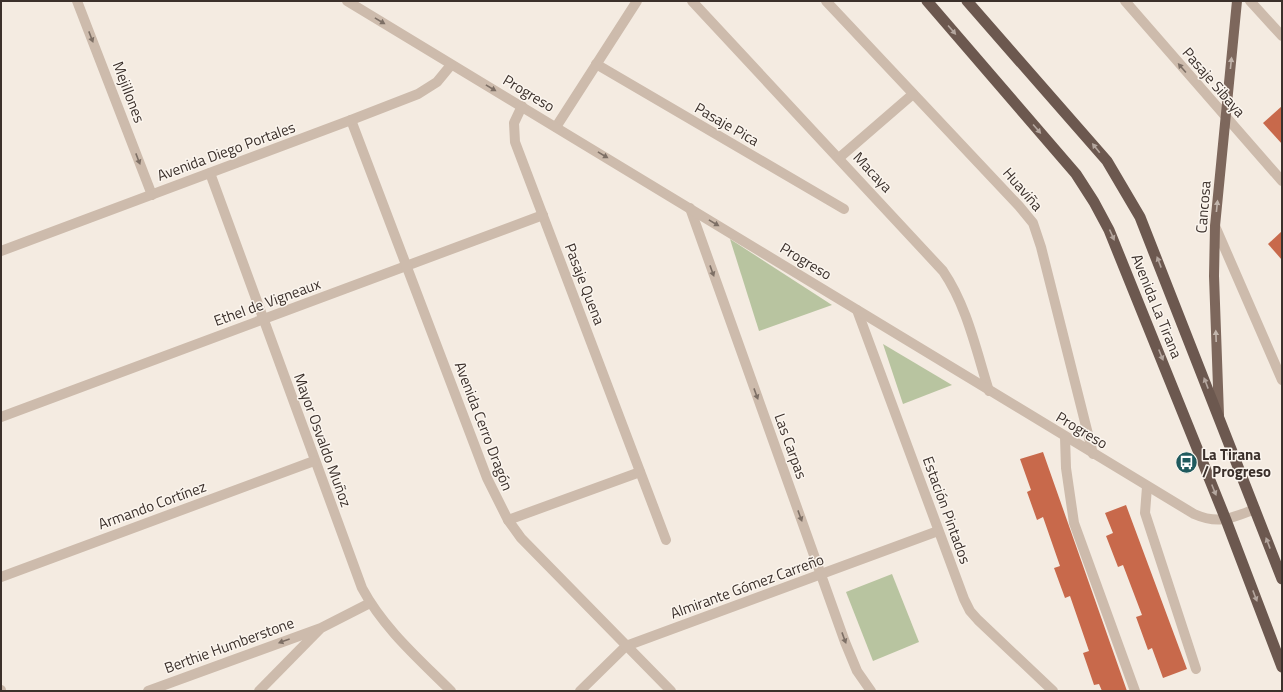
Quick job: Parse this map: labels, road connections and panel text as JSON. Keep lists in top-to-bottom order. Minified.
{"streets":{"highway":["Avenida La Tirana"],"main road":["Cancosa"],"street":["Pasaje Sibaya","Mejillones","Progreso","Pasaje Pica","Avenida Diego Portales","Macaya","Huaviña","Pasaje Quena","Ethel de Vigneaux","Avenida Cerro Dragón","Mayor Osvaldo Muñoz","Las Carpas","Armando Cortínez","Estación Pintados","Almirante Gómez Carreño","Berthie Humberstone"]},"crossings":[["Pasaje Sibaya","Cancosa"],["Mejillones","Avenida Diego Portales"],["Progreso","Avenida Diego Portales"],["Progreso","Macaya"],["Progreso","Huaviña"],["Progreso","Pasaje Quena"],["Progreso","Avenida La Tirana"],["Progreso","Las Carpas"],["Progreso","Estación Pintados"],["Avenida Diego Portales","Avenida Cerro Dragón"],["Avenida Diego Portales","Mayor Osvaldo Muñoz"],["Cancosa","Avenida La Tirana"],["Pasaje Quena","Ethel de Vigneaux"],["Ethel de Vigneaux","Avenida Cerro Dragón"],["Ethel de Vigneaux","Mayor Osvaldo Muñoz"],["Avenida Cerro Dragón","Almirante Gómez Carreño"],["Mayor Osvaldo Muñoz","Armando Cortínez"],["Mayor Osvaldo Muñoz","Berthie Humberstone"],["Las Carpas","Almirante Gómez Carreño"],["Estación Pintados","Almirante Gómez Carreño"]],"one_way":["Pasaje Sibaya","Mejillones","Progreso","Cancosa","Las Carpas"],"places":{"bus stop":["La Tirana / Progreso"]}}
